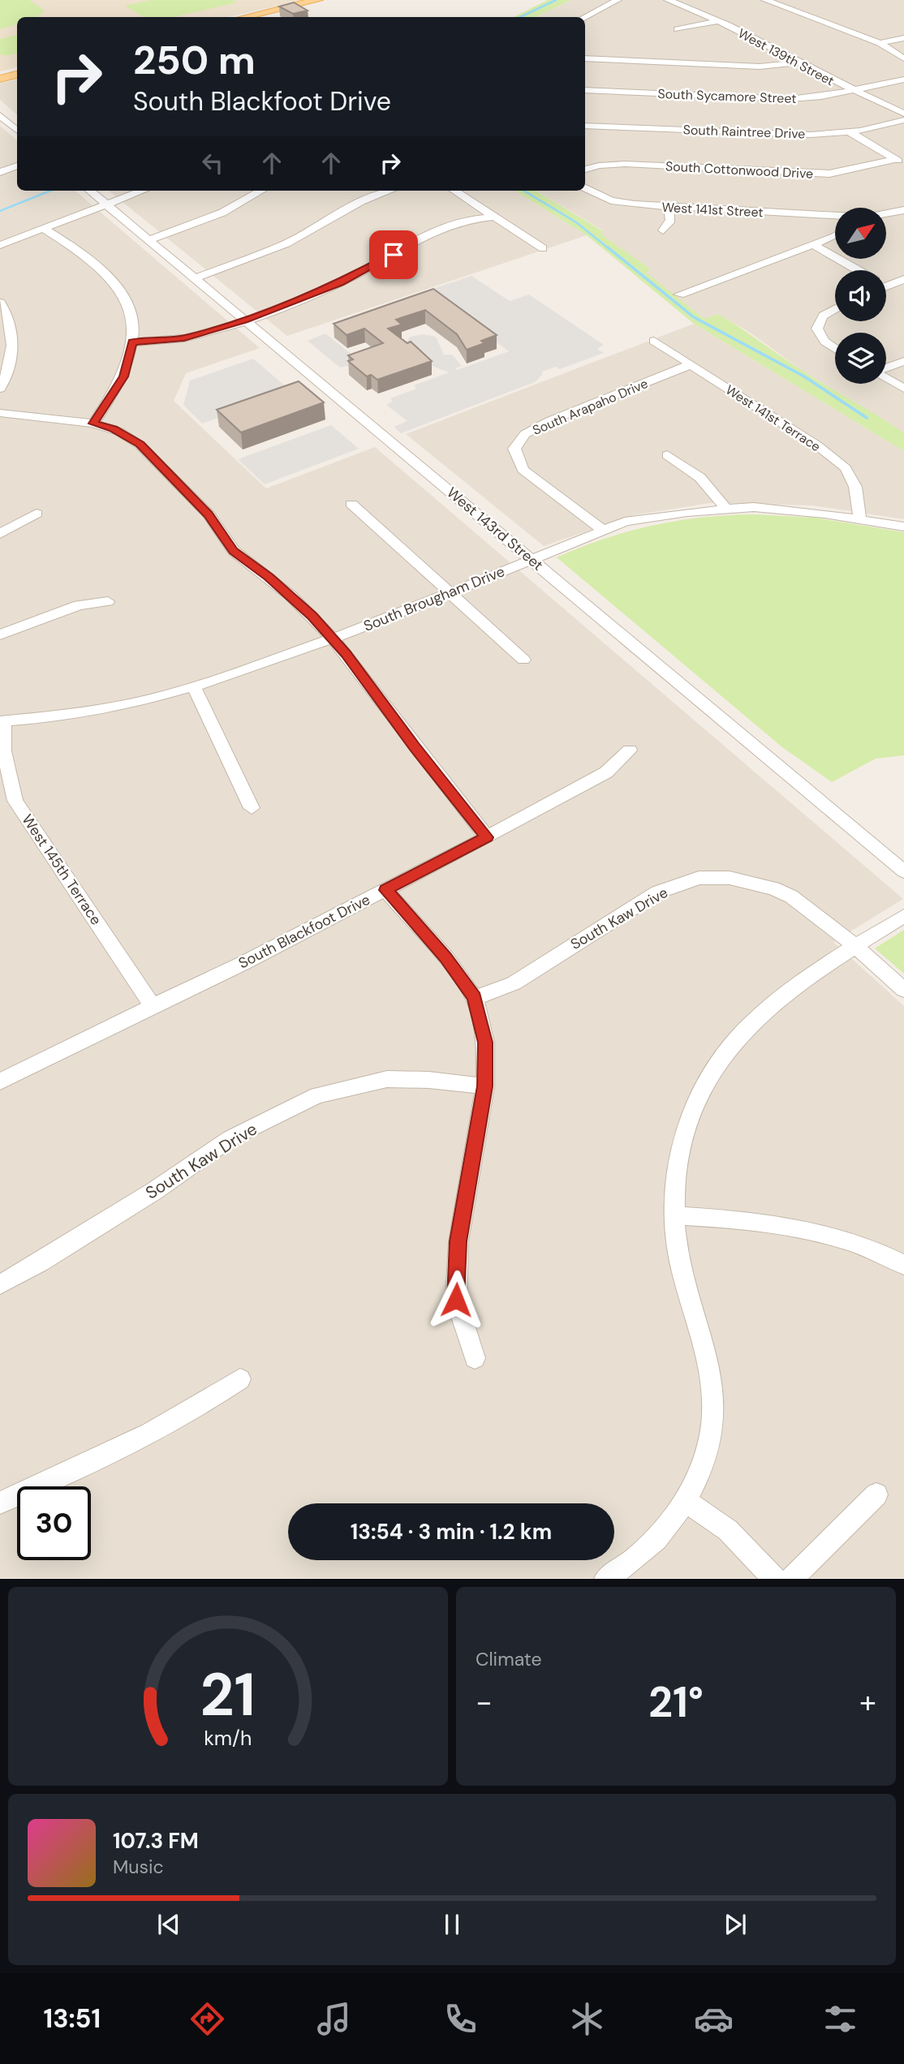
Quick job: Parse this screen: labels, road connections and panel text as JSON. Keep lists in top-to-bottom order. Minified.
{"streets":{"street":["West 139th Street","South Sycamore Street","South Raintree Drive","South Cottonwood Drive","West 141st Street","South Arapaho Drive","West 141st Terrace","West 143rd Street","South Brougham Drive","West 145th Terrace","South Kaw Drive","South Blackfoot Drive"]},"crossings":[["West 139th Street","South Sycamore Street"],["South Arapaho Drive","West 141st Terrace"],["South Arapaho Drive","South Brougham Drive"],["West 141st Terrace","South Brougham Drive"],["West 143rd Street","South Brougham Drive"],["South Brougham Drive","West 145th Terrace"],["West 145th Terrace","South Blackfoot Drive"]],"north":"top right","page":{"turn":["250 m","South Blackfoot Drive"],"limit":"30","trip":"13:54 · 3 min · 1.2 km","tile":"Climate","heat":["−","21°","+"],"song":["107.3 FM","Music"],"tabs":"13:51","gauge":["21","km/h"]}}
